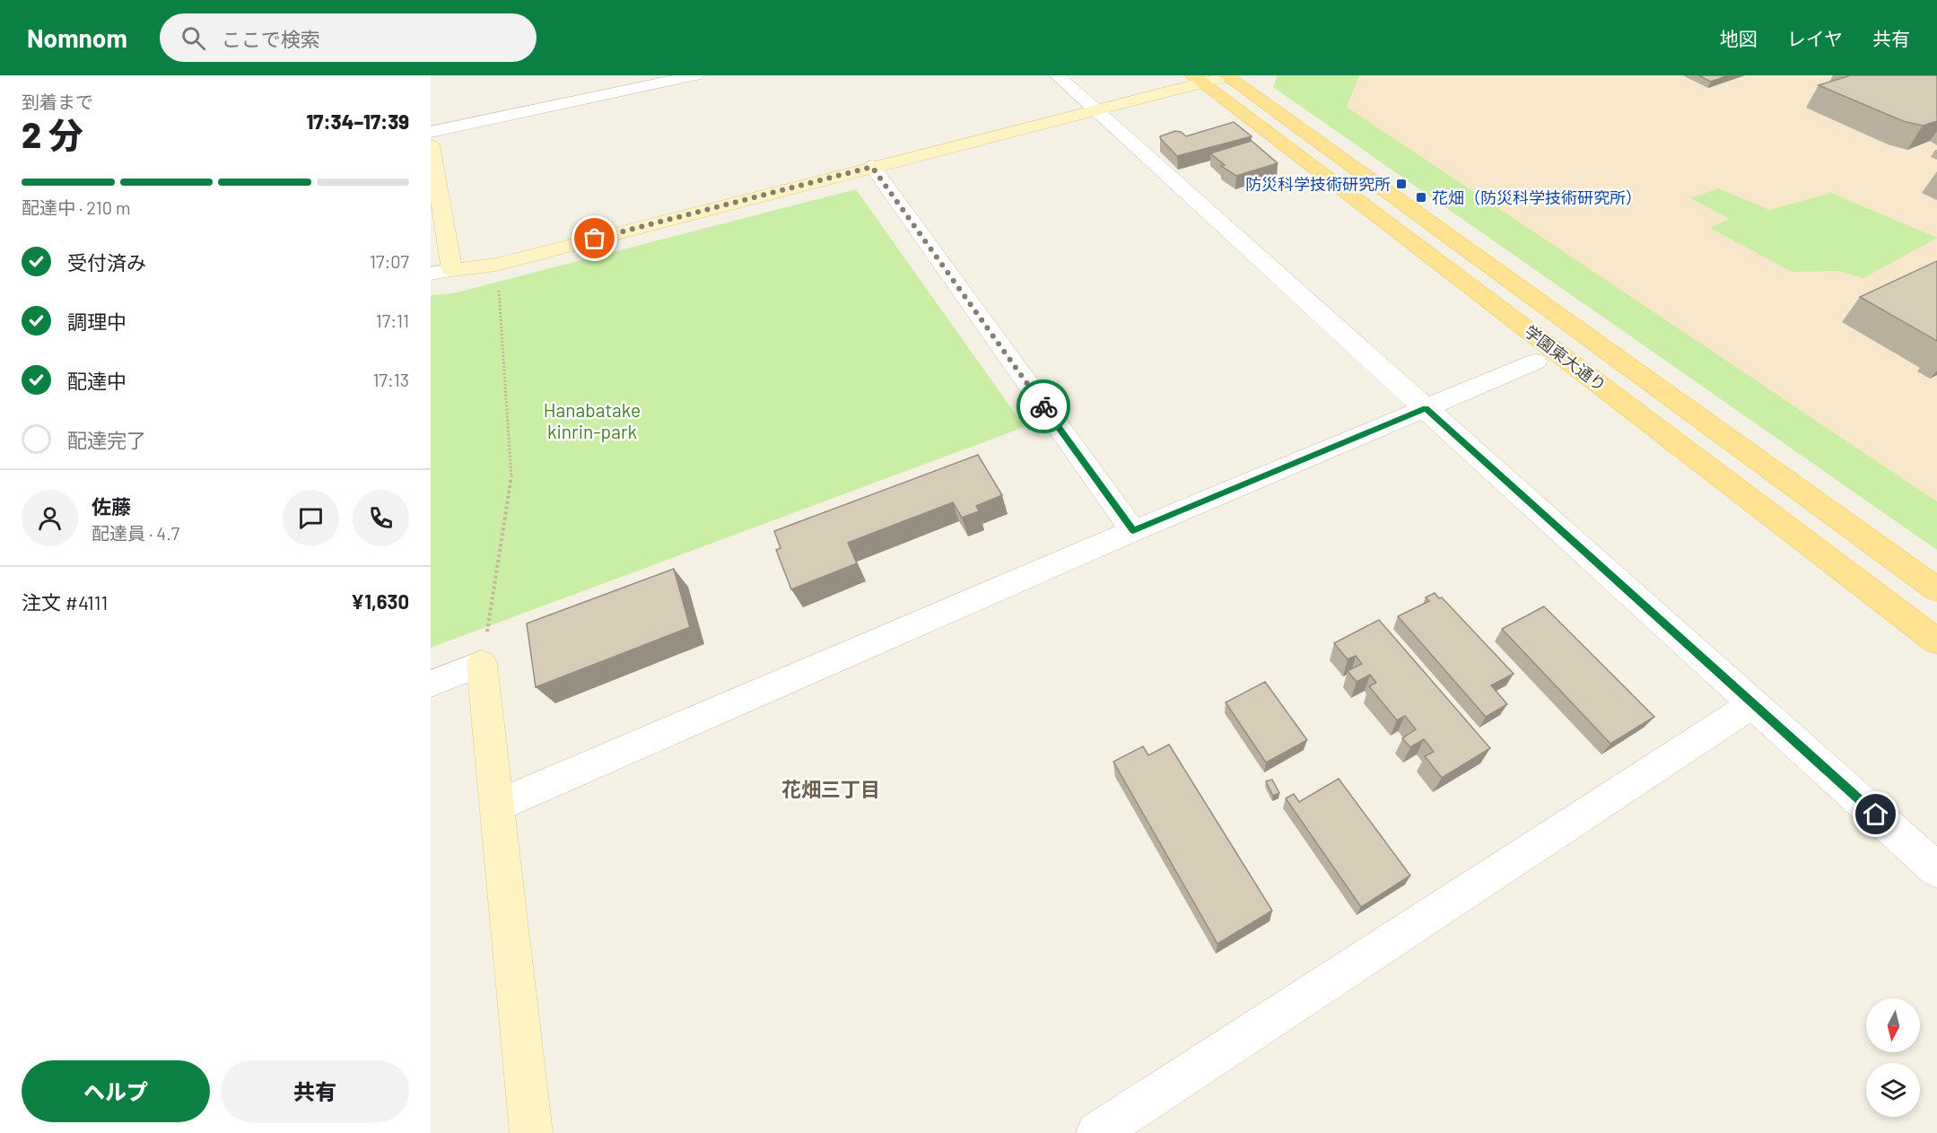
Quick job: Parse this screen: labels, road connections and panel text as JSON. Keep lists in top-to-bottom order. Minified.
{"streets":{"main road":["学園東大通り"]},"districts":["花畑三丁目"],"parks":["Hanabatake kinrin-park"],"places":{"transit":["防災科学技術研究所","花畑（防災科学技術研究所）"]},"north":"bottom","page":{"header":"Nomnom","search":"ここで検索","nav":["地図","レイヤ","共有"],"heading":["2 分","到着まで","17:34–17:39"],"panel":["佐藤","配達員 · 4.7","注文 #4111","¥1,630"],"bar":"配達中 · 210 m","list":[["受付済み","17:07"],["調理中","17:11"],["配達中","17:13"],"配達完了"],"buttons":["ヘルプ","共有"]}}
